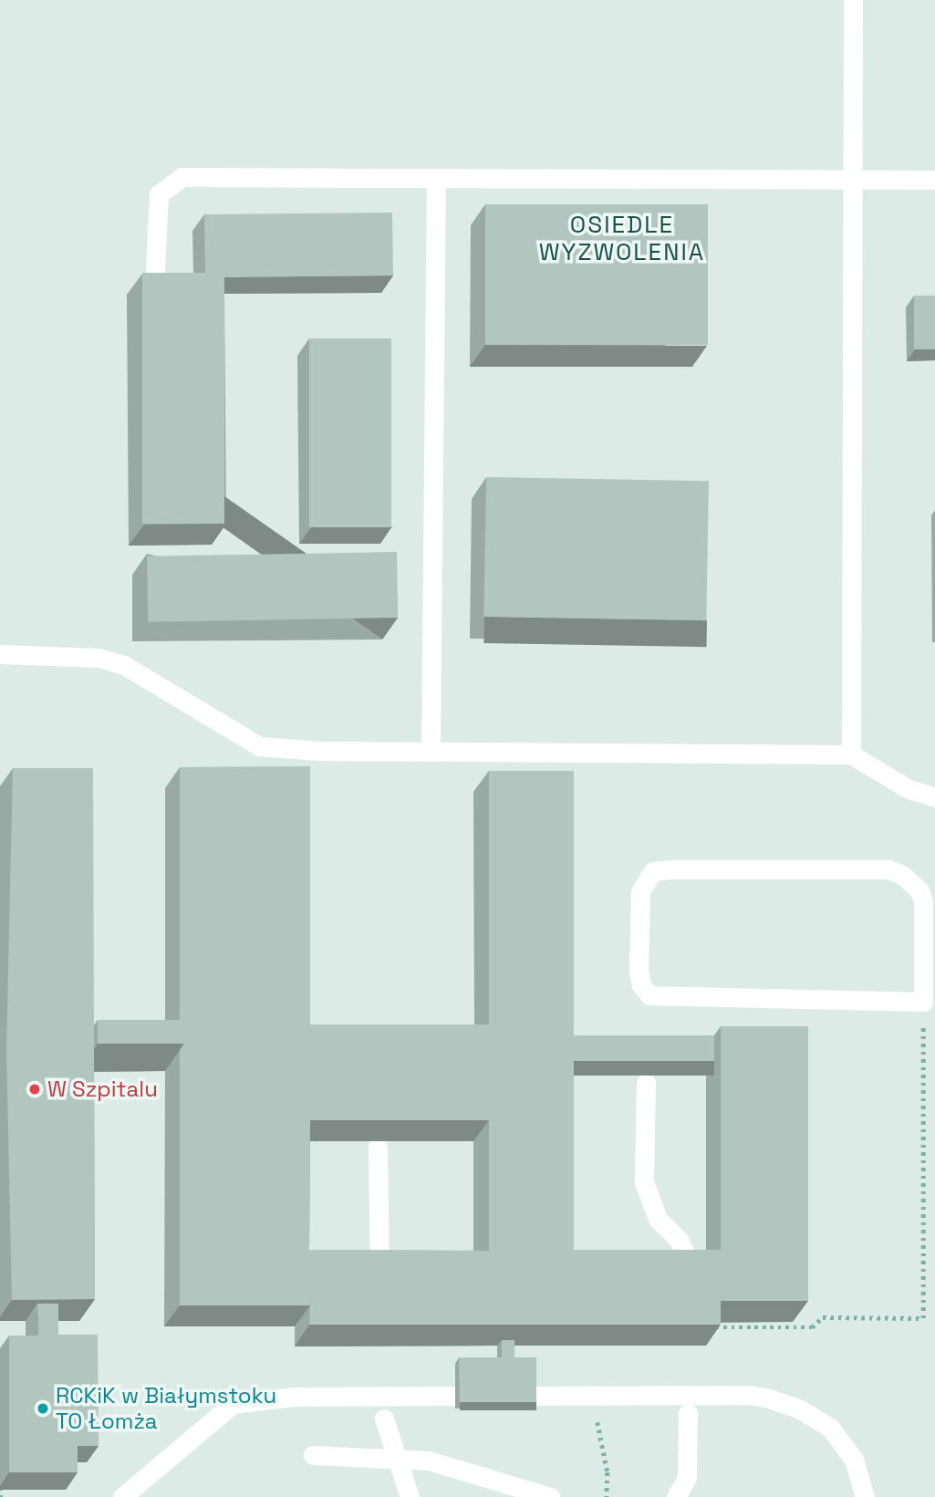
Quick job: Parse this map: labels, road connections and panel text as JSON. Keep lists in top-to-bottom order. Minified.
{"districts":["OSIEDLE WYZWOLENIA"],"places":["W Szpitalu","RCKiK w Białymstoku TO Łomża"]}
